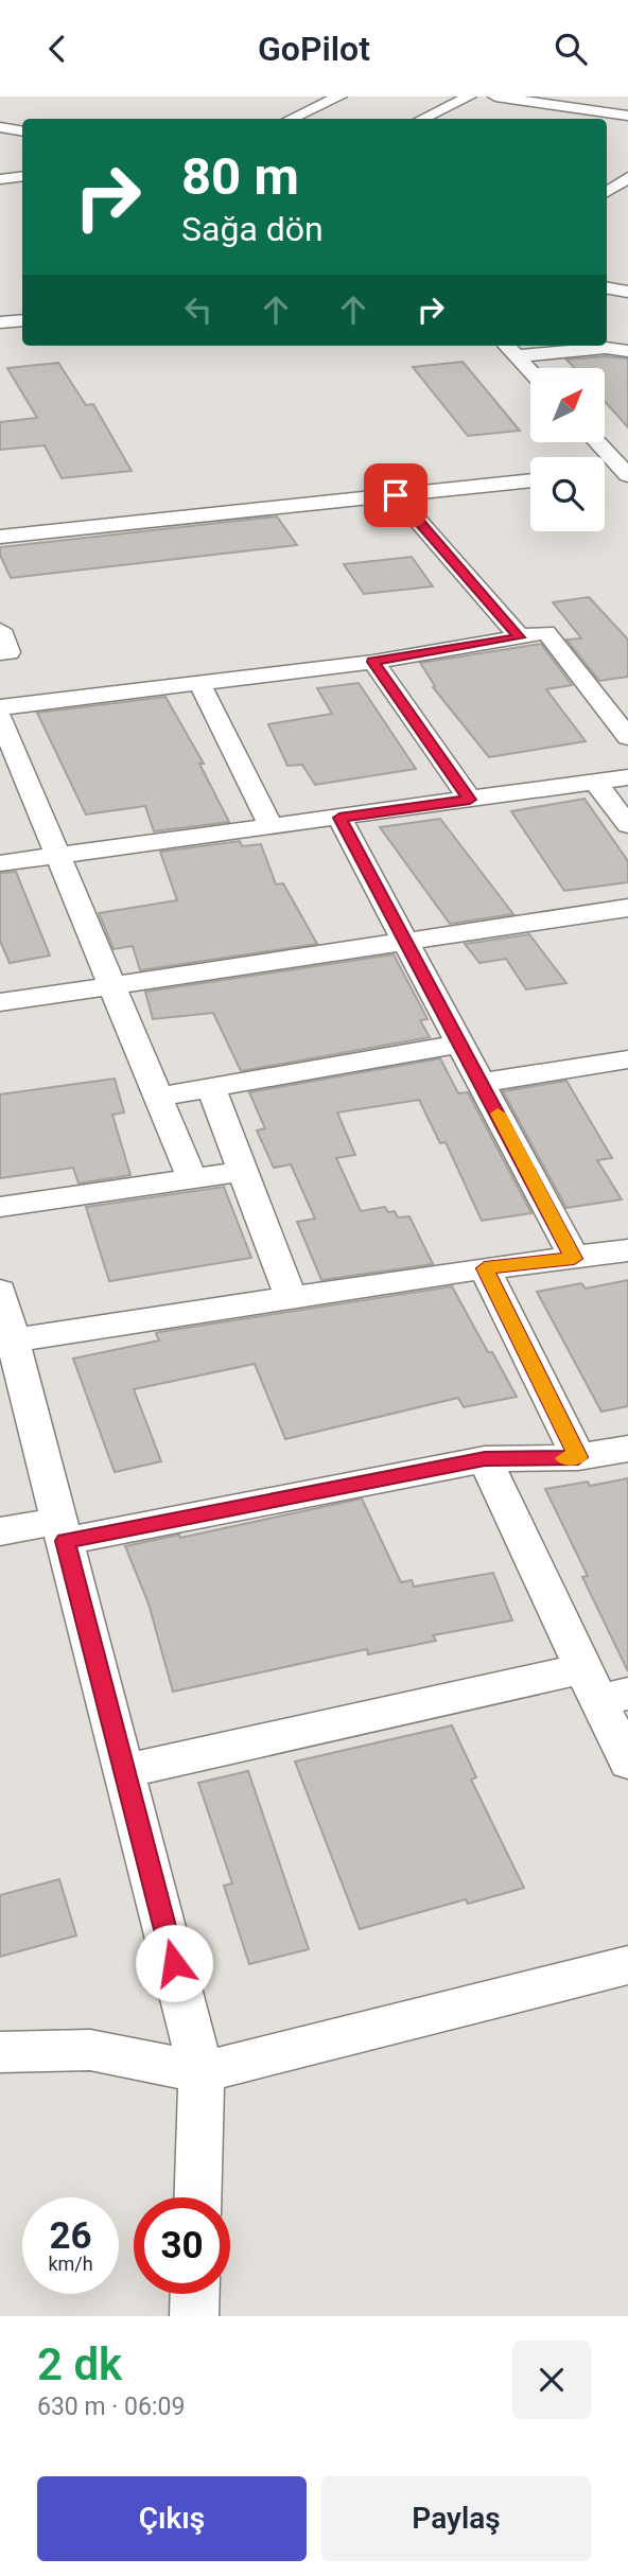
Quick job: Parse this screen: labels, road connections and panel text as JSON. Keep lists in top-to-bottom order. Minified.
{"north":"top right","page":{"header":"GoPilot","turn":["80 m","Sağa dön"],"speed":"26 km/h","limit":"30","heading":["2 dk","630 m · 06:09"],"buttons":["Çıkış","Paylaş"]}}
